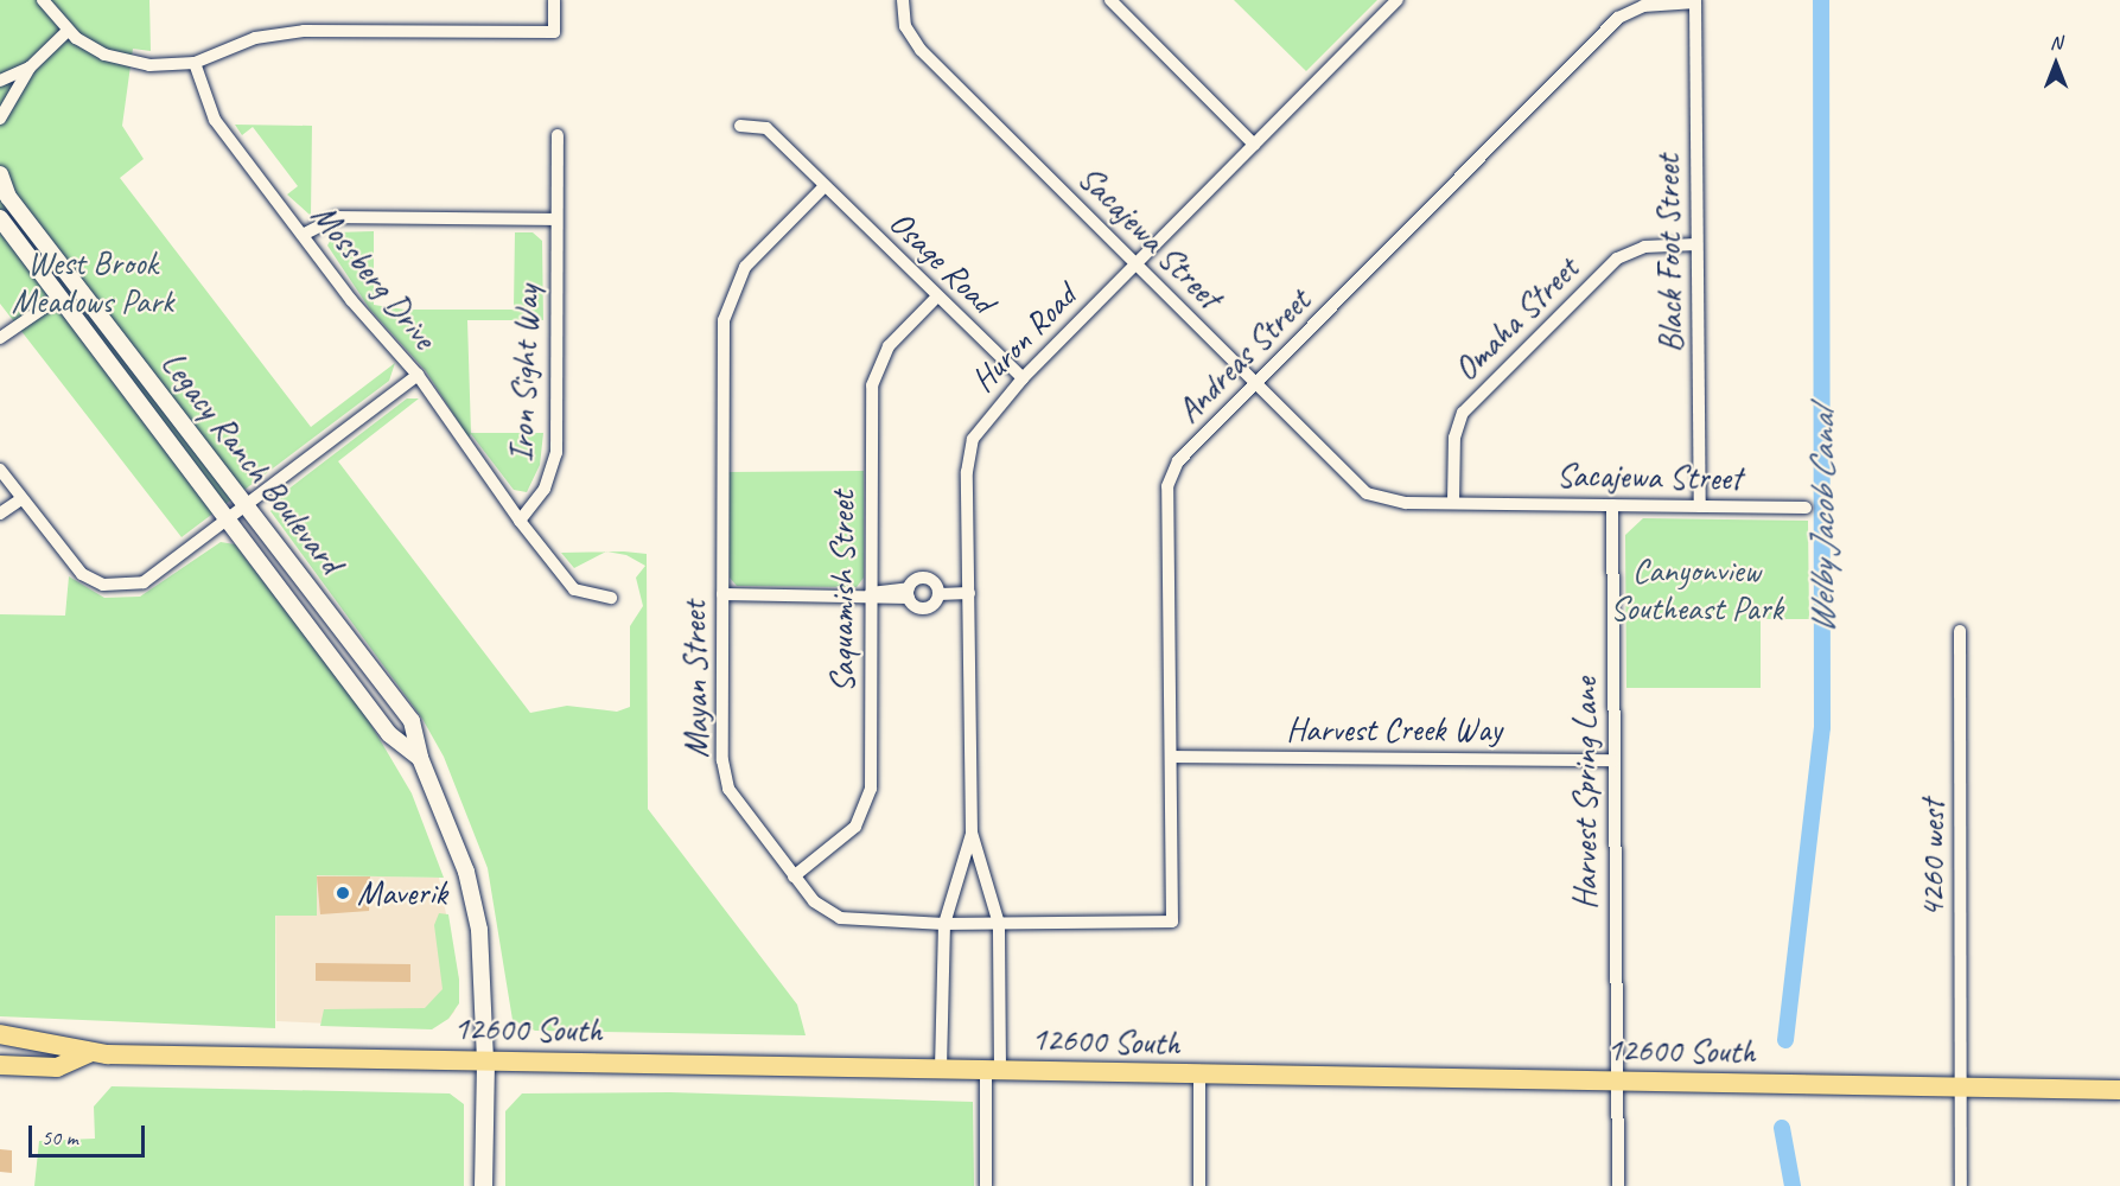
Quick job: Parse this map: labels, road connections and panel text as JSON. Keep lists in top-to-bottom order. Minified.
{"streets":{"main road":["12600 South"],"street":["Sacajewa Street","Black Foot Street","Osage Road","Mossberg Drive","Omaha Street","Huron Road","Andreas Street","Iron Sight Way","Legacy Ranch Boulevard","Saquamish Street","Mayan Street","Harvest Creek Way","Harvest Spring Lane","4260 west"]},"crossings":[["Sacajewa Street","Black Foot Street"],["Sacajewa Street","Omaha Street"],["Sacajewa Street","Huron Road"],["Sacajewa Street","Andreas Street"],["Sacajewa Street","Harvest Spring Lane"],["Black Foot Street","Omaha Street"],["Black Foot Street","Andreas Street"],["Osage Road","Huron Road"],["Osage Road","Saquamish Street"],["Osage Road","Mayan Street"],["Mossberg Drive","Iron Sight Way"],["Huron Road","Mayan Street"],["Huron Road","12600 South"],["Andreas Street","Mayan Street"],["Andreas Street","Harvest Creek Way"],["Legacy Ranch Boulevard","12600 South"],["Saquamish Street","Mayan Street"],["Harvest Creek Way","Harvest Spring Lane"],["Harvest Spring Lane","12600 South"],["4260 west","12600 South"]],"water":["Welby Jacob Canal"],"parks":["West Brook Meadows Park","Canyonview Southeast Park"],"places":["Maverik"],"scale_bar":"50 m","north":"top"}
